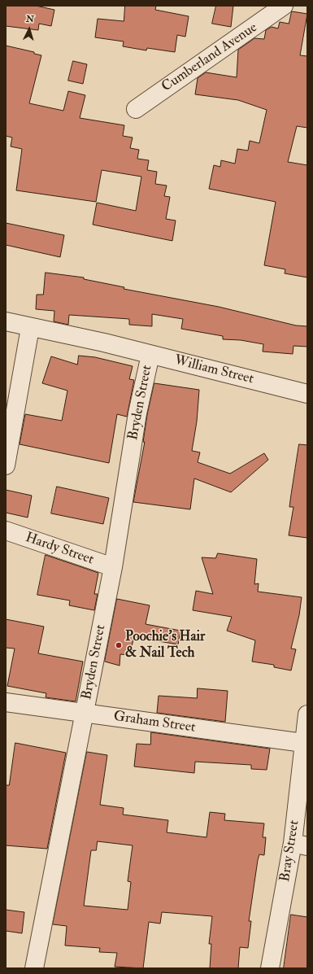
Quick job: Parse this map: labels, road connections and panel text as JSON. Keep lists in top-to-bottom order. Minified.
{"streets":{"street":["Cumberland Avenue","William Street","Bryden Street","Hardy Street","Graham Street","Bray Street"]},"crossings":[["William Street","Bryden Street"],["Bryden Street","Hardy Street"],["Bryden Street","Graham Street"],["Graham Street","Bray Street"]],"places":["Poochie's Hair & Nail Tech"],"north":"top"}
